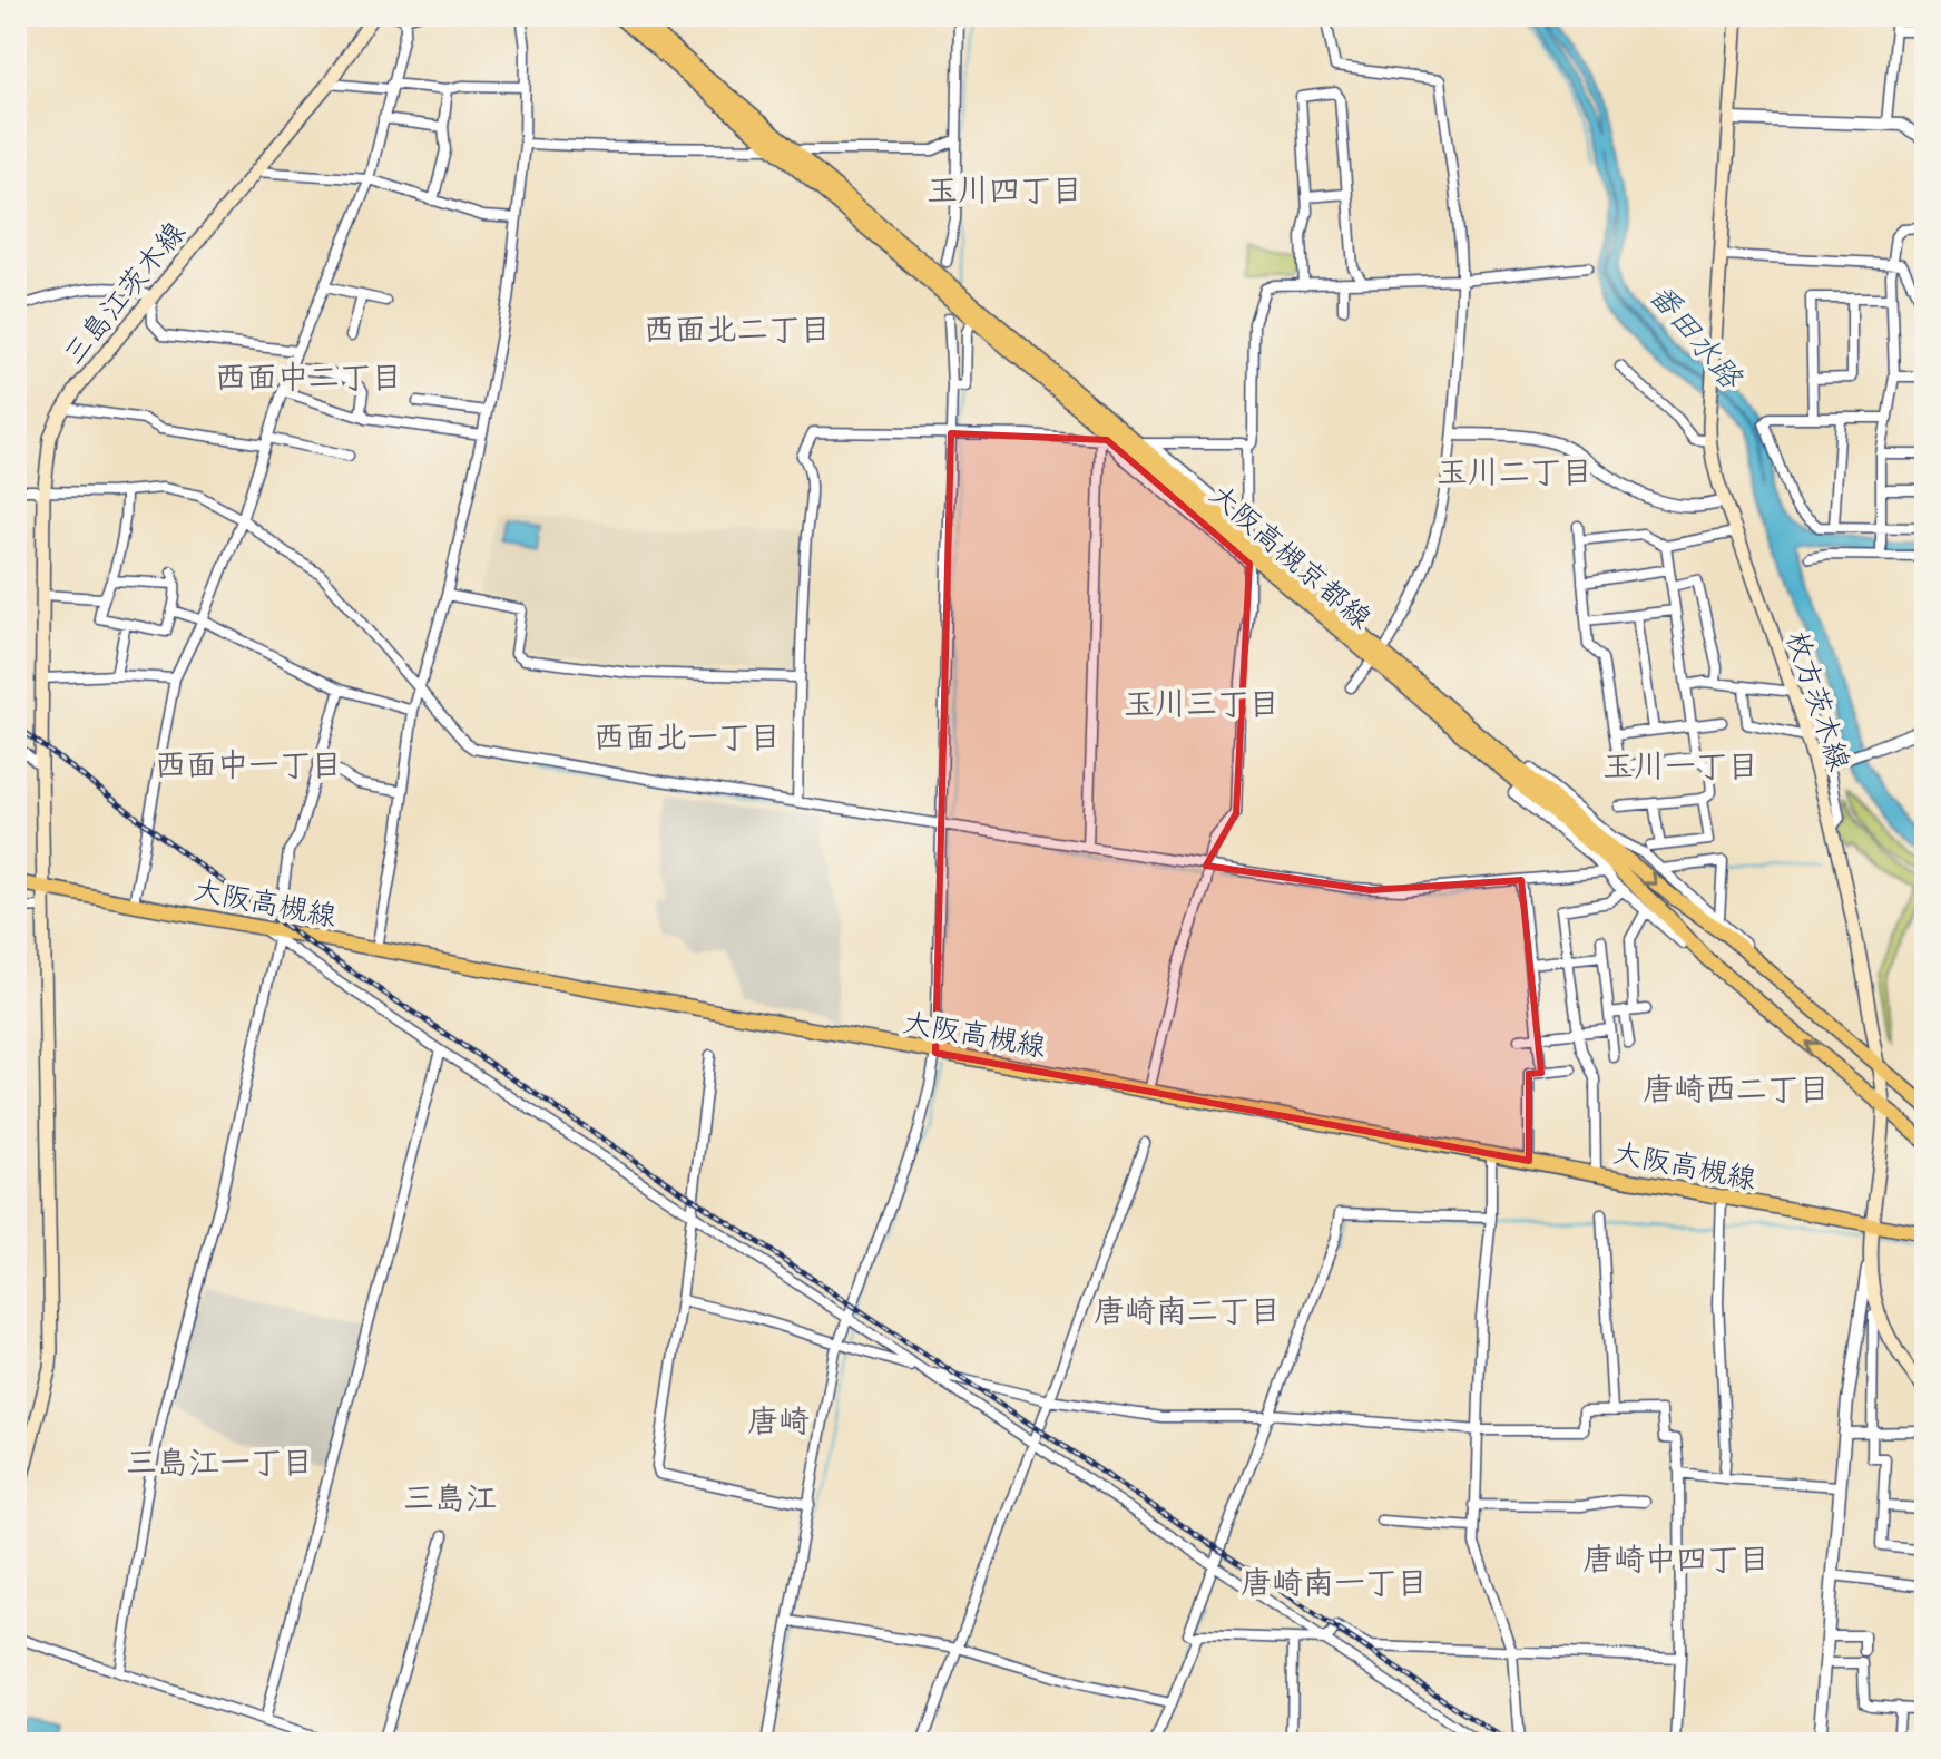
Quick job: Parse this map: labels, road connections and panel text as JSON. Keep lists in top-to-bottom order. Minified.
{"streets":{"main road":["三島江茨木線","大阪高槻京都線","枚方茨木線","大阪高槻線"]},"crossings":[["三島江茨木線","大阪高槻線"],["大阪高槻京都線","枚方茨木線"],["枚方茨木線","大阪高槻線"]],"districts":["玉川四丁目","西面北二丁目","西面中二丁目","玉川二丁目","玉川三丁目","西面北一丁目","西面中一丁目","玉川一丁目","唐崎西二丁目","唐崎南二丁目","唐崎","三島江一丁目","三島江","唐崎中四丁目","唐崎南一丁目"],"water":["番田水路"]}
